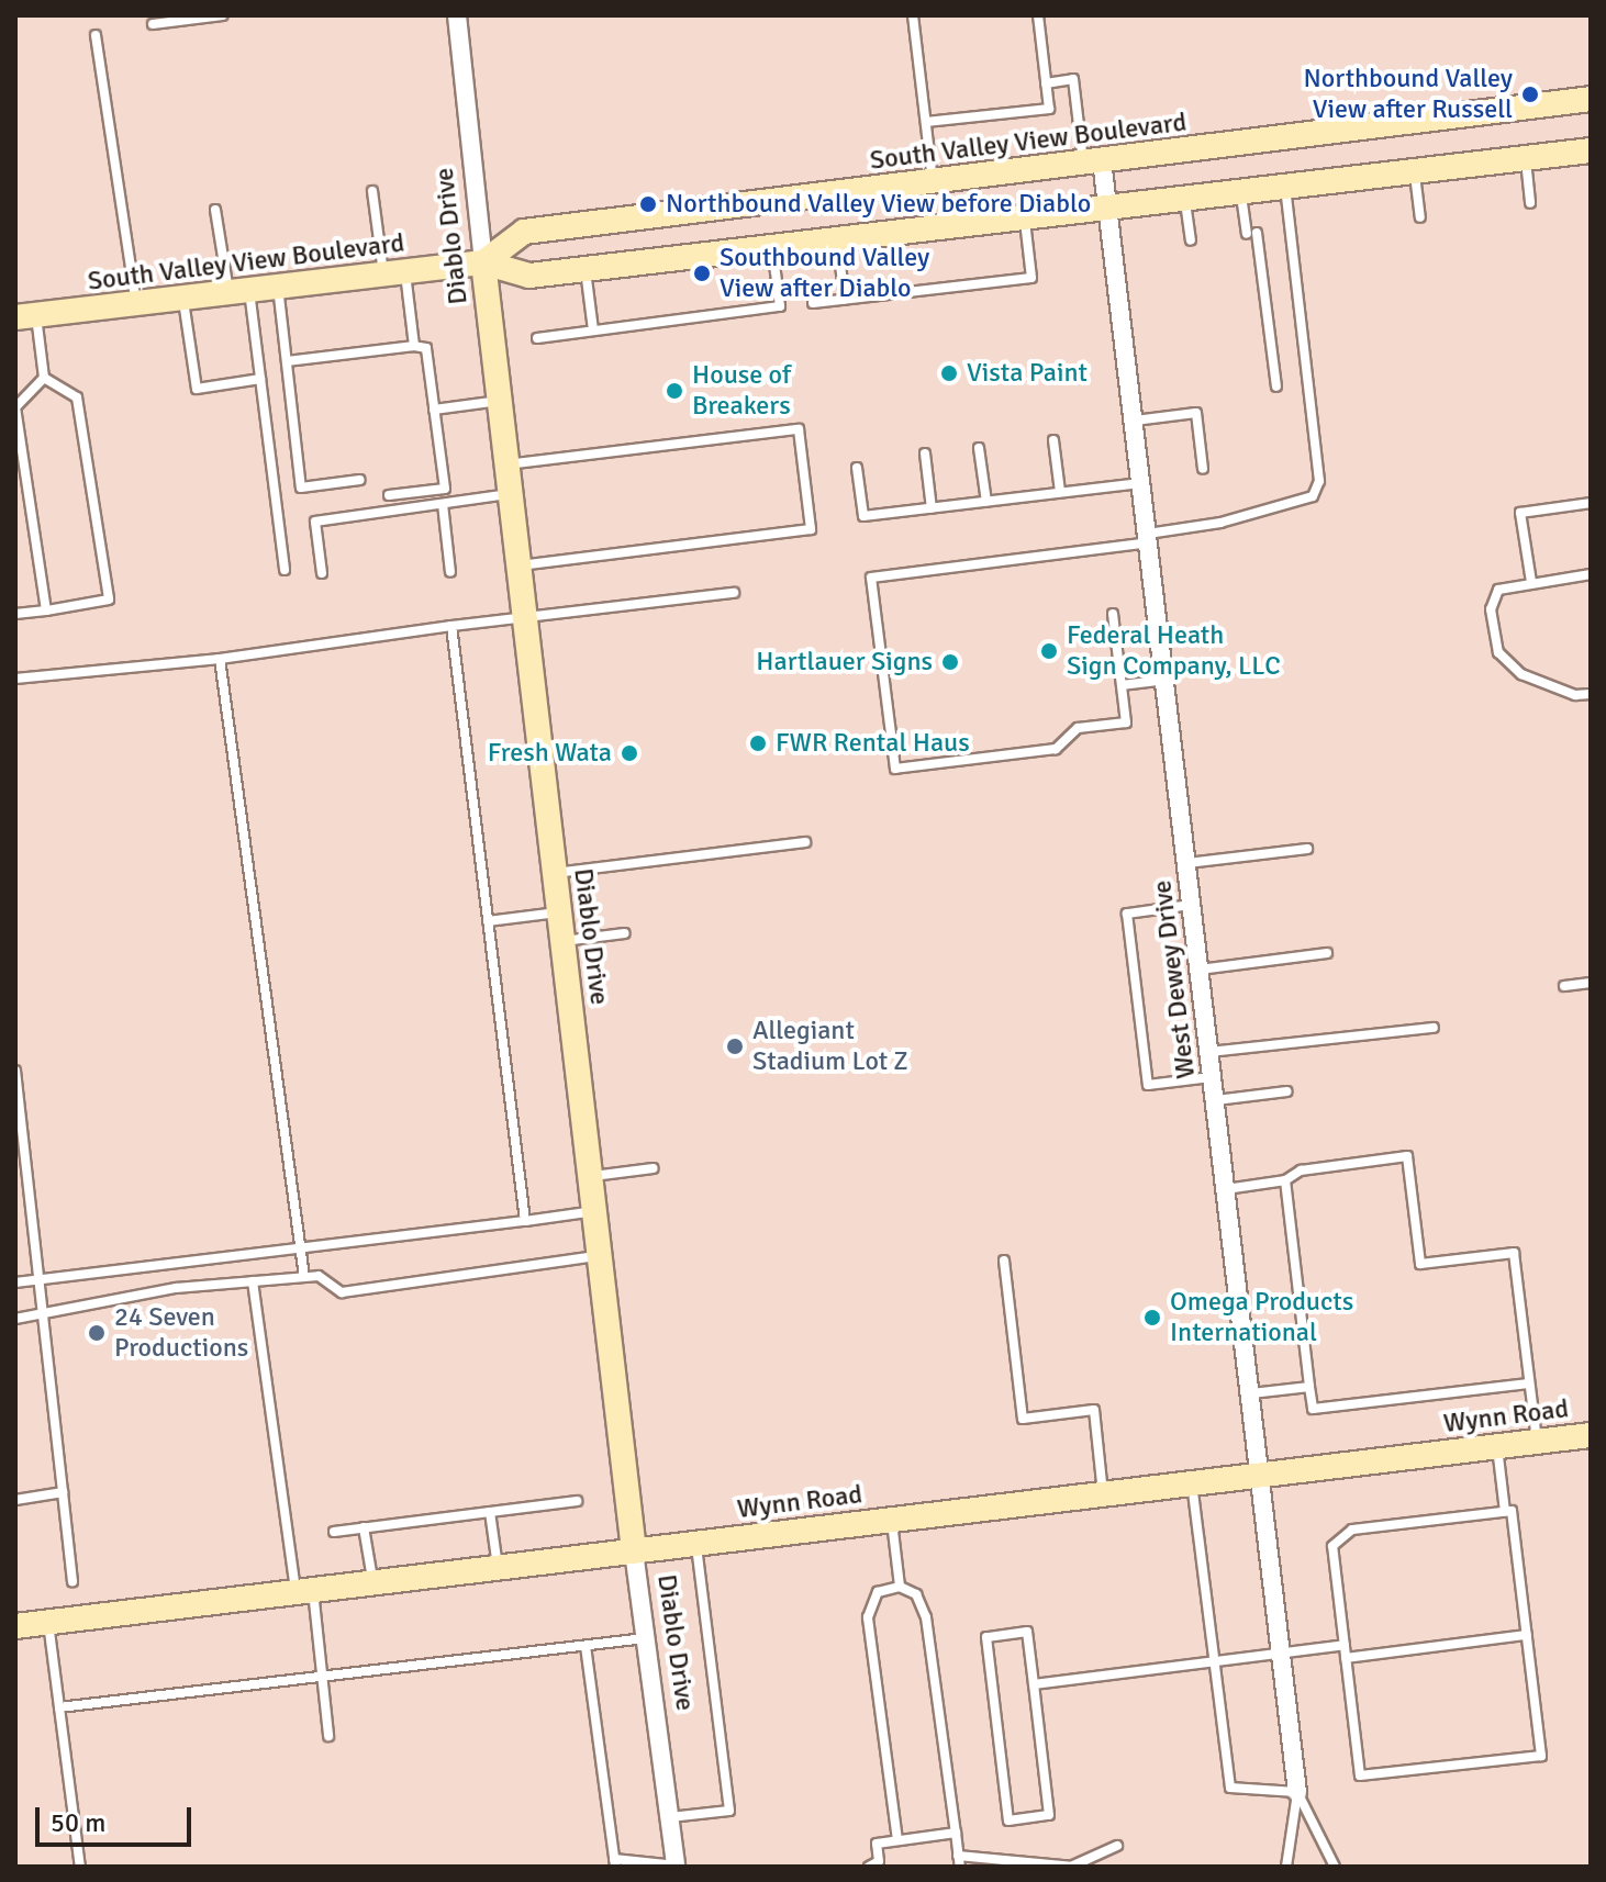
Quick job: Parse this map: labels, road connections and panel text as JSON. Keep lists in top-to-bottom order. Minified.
{"streets":{"street":["South Valley View Boulevard","Diablo Drive","West Dewey Drive","Wynn Road"]},"crossings":[["South Valley View Boulevard","Diablo Drive"],["South Valley View Boulevard","West Dewey Drive"],["Diablo Drive","Wynn Road"],["West Dewey Drive","Wynn Road"]],"places":["Northbound Valley View after Russell","Northbound Valley View before Diablo","Southbound Valley View after Diablo","Vista Paint","House of Breakers","Federal Heath Sign Company, LLC","Hartlauer Signs","FWR Rental Haus","Fresh Wata","Allegiant Stadium Lot Z","Omega Products International","24 Seven Productions"],"scale_bar":"50 m"}
